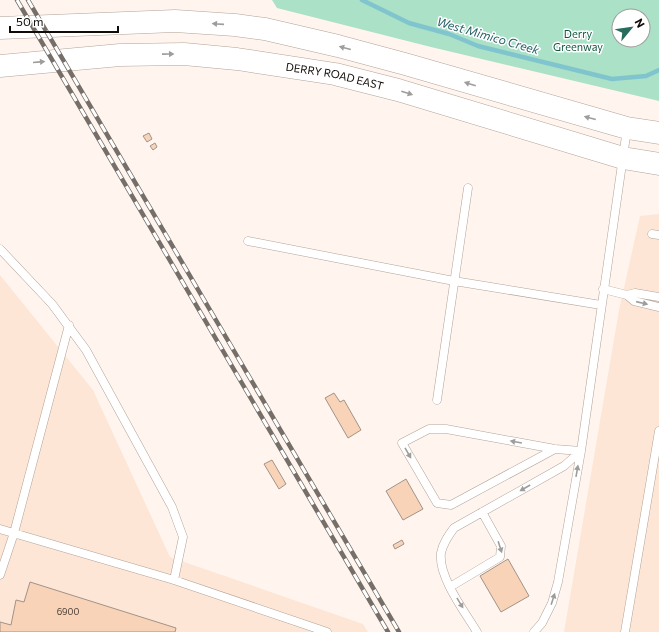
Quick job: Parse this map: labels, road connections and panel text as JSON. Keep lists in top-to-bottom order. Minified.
{"streets":{"main road":["DERRY ROAD EAST"]},"water":["West Mimico Creek"],"parks":["Derry Greenway"],"house_numbers":["6900"],"scale_bar":"50 m","north":"top right"}
